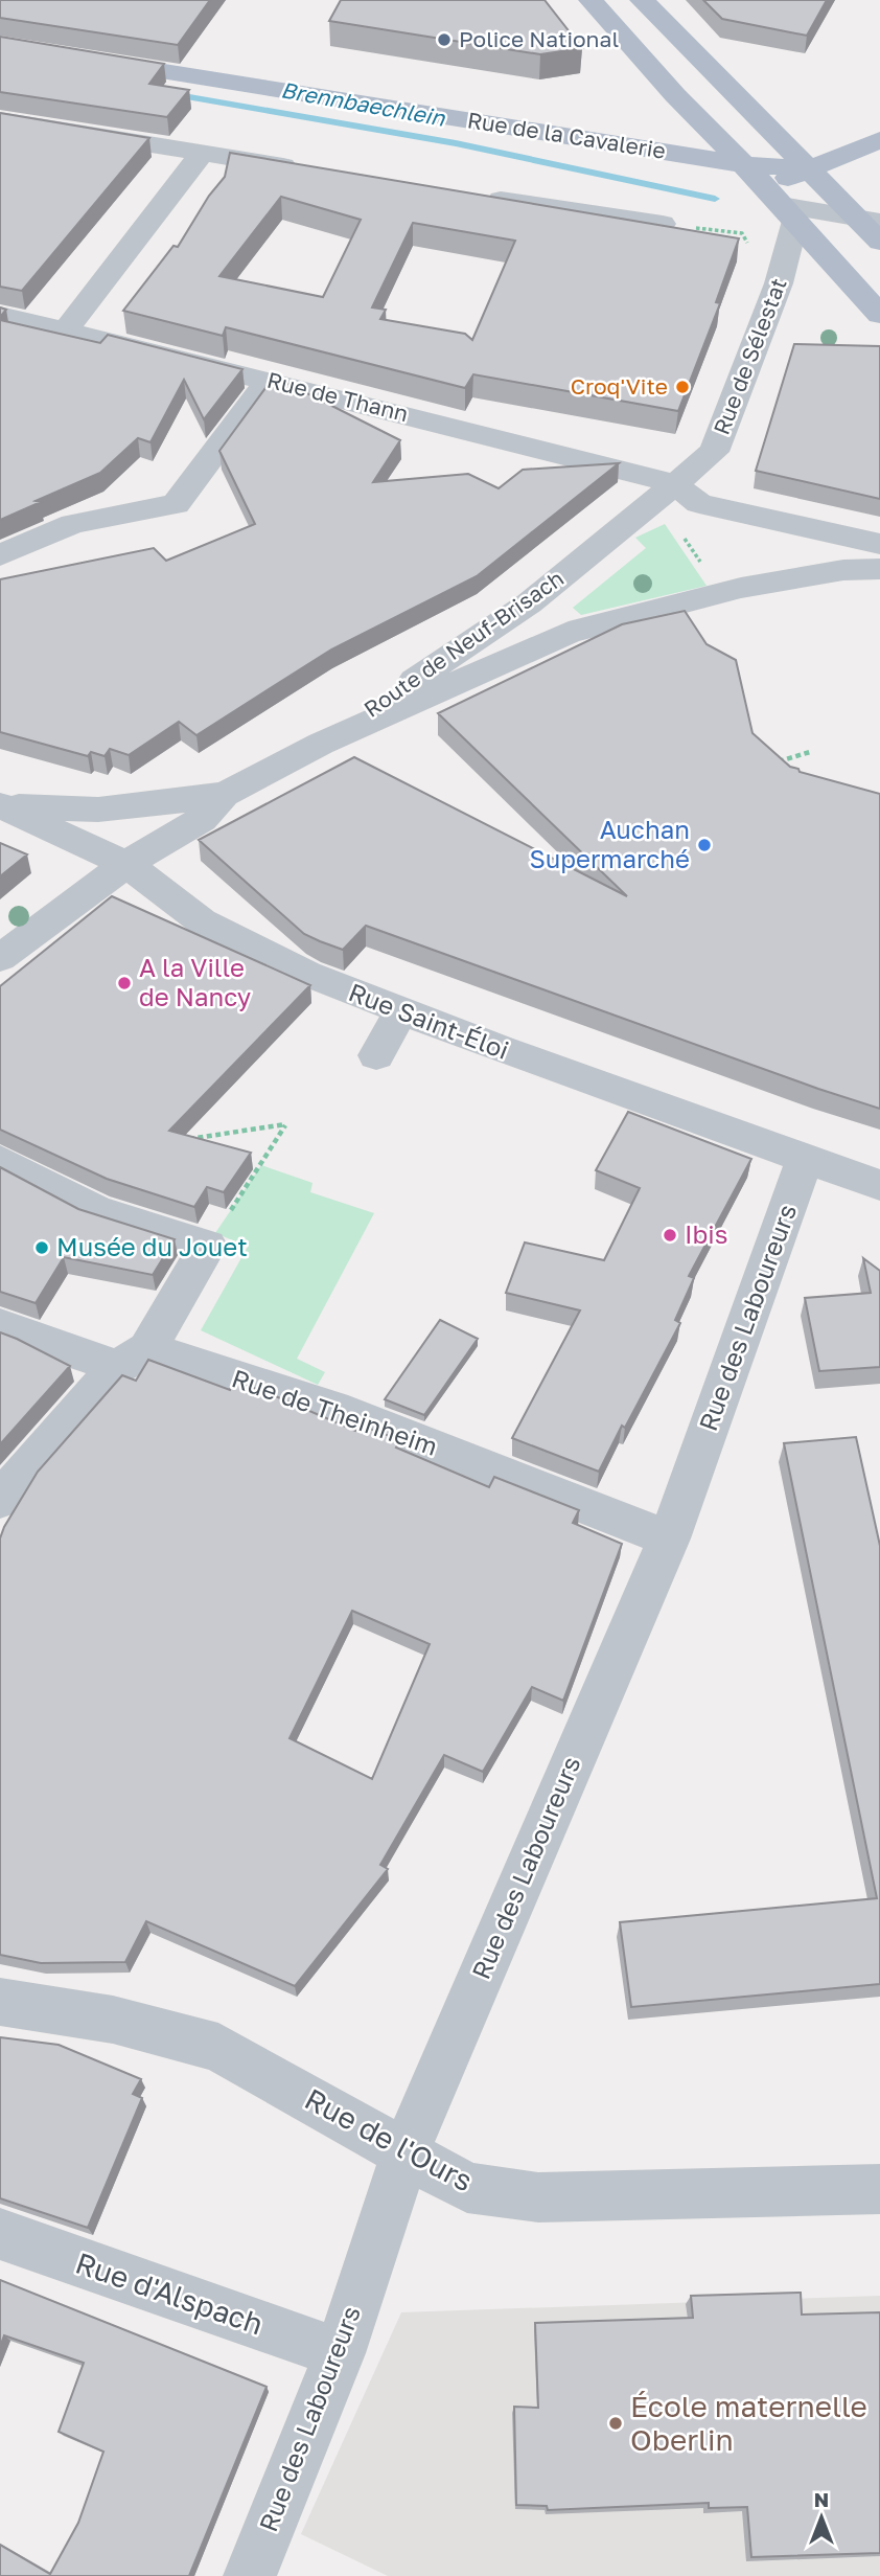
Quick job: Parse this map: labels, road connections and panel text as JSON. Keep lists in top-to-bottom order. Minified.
{"streets":{"main road":["Rue de la Cavalerie"],"street":["Rue de Sélestat","Rue de Thann","Route de Neuf-Brisach","Rue Saint-Éloi","Rue des Laboureurs","Rue de Theinheim","Rue de l'Ours","Rue d'Alspach"]},"crossings":[["Rue de Sélestat","Rue de Thann"],["Rue de Sélestat","Route de Neuf-Brisach"],["Rue de Thann","Route de Neuf-Brisach"],["Route de Neuf-Brisach","Rue Saint-Éloi"],["Rue Saint-Éloi","Rue des Laboureurs"],["Rue des Laboureurs","Rue de Theinheim"],["Rue des Laboureurs","Rue de l'Ours"],["Rue des Laboureurs","Rue d'Alspach"]],"water":["Brennbaechlein"],"places":["Police National","Croq'Vite","Auchan Supermarché","A la Ville de Nancy","Ibis","Musée du Jouet","École maternelle Oberlin"],"north":"top"}
